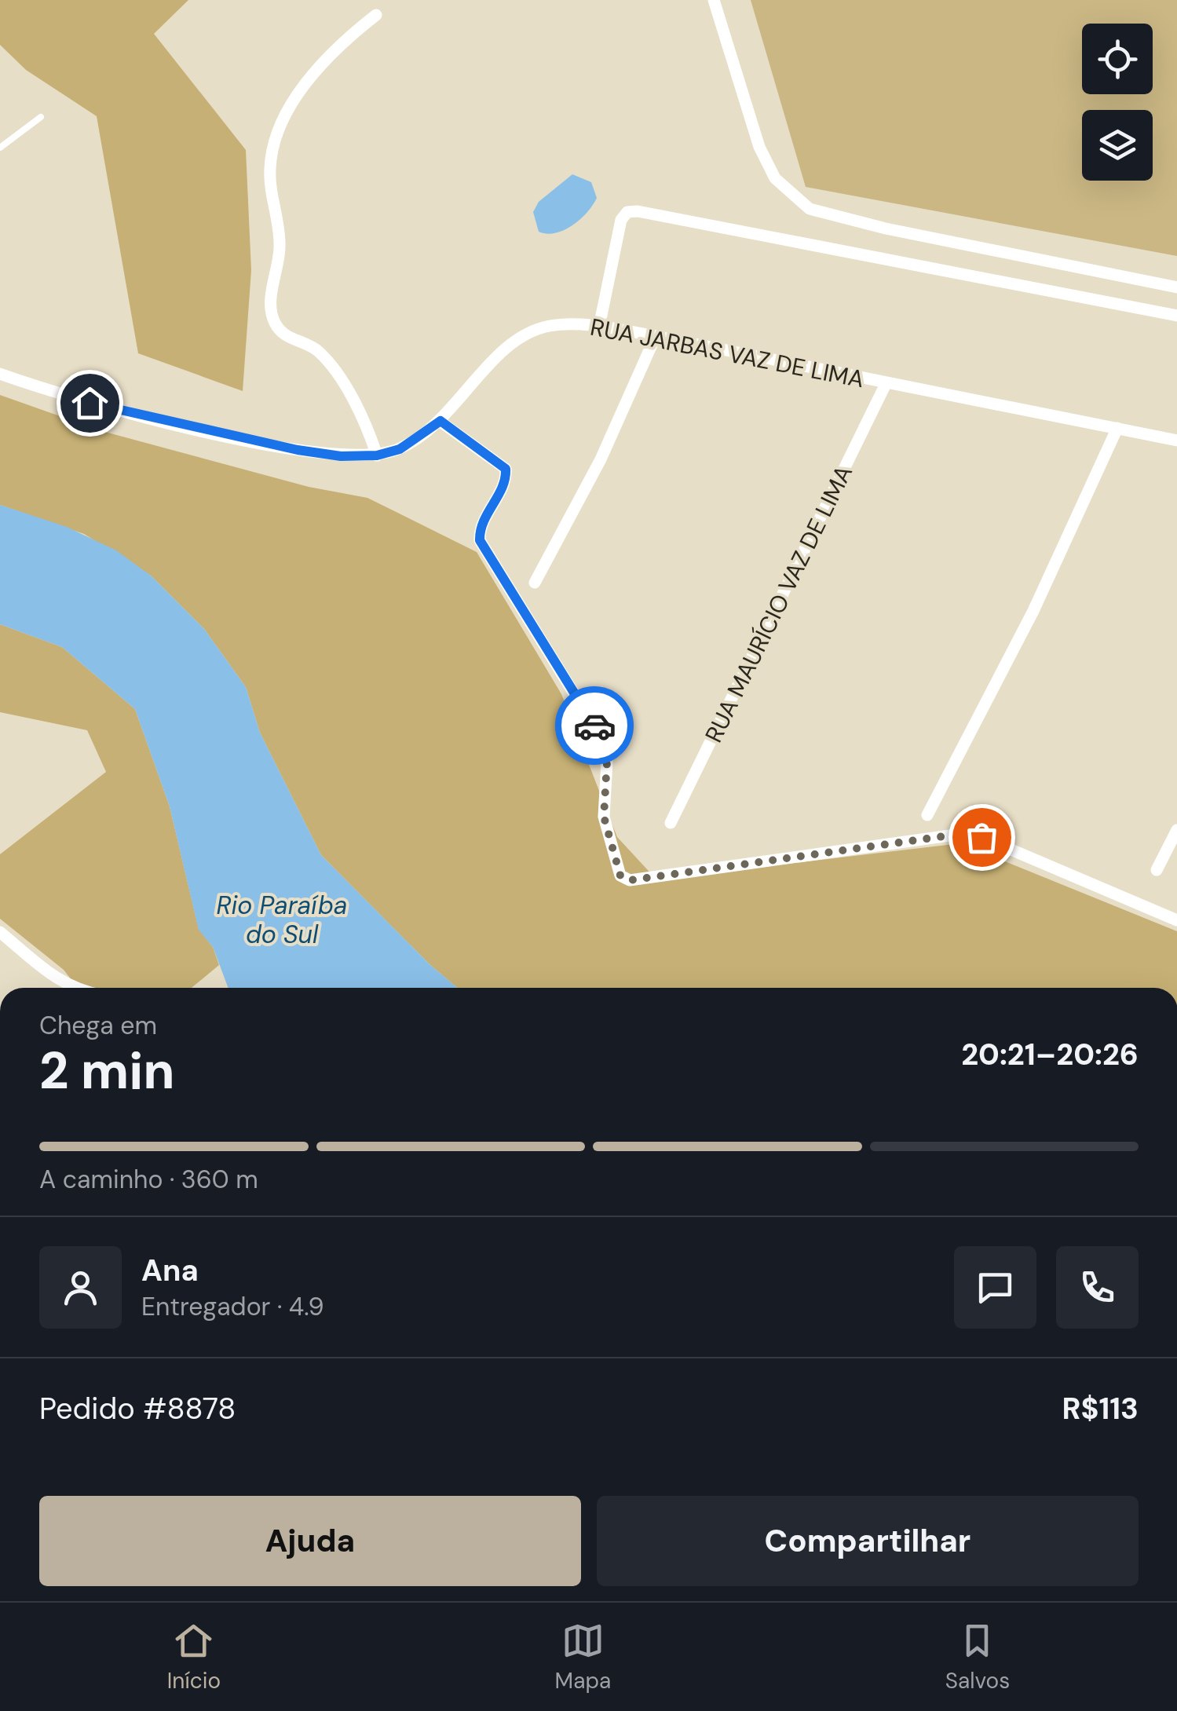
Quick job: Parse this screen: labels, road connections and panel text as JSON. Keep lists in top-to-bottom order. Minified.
{"streets":{"street":["RUA JARBAS VAZ DE LIMA","RUA MAURÍCIO VAZ DE LIMA"]},"crossings":[["RUA JARBAS VAZ DE LIMA","RUA MAURÍCIO VAZ DE LIMA"]],"water":["Rio Paraíba do Sul"],"page":{"heading":["2 min","Chega em","20:21–20:26"],"panel":["Ana","Entregador · 4.9","Pedido #8878","R$113"],"bar":"A caminho · 360 m","buttons":["Ajuda","Compartilhar"],"tabs":["Início","Mapa","Salvos"]}}
